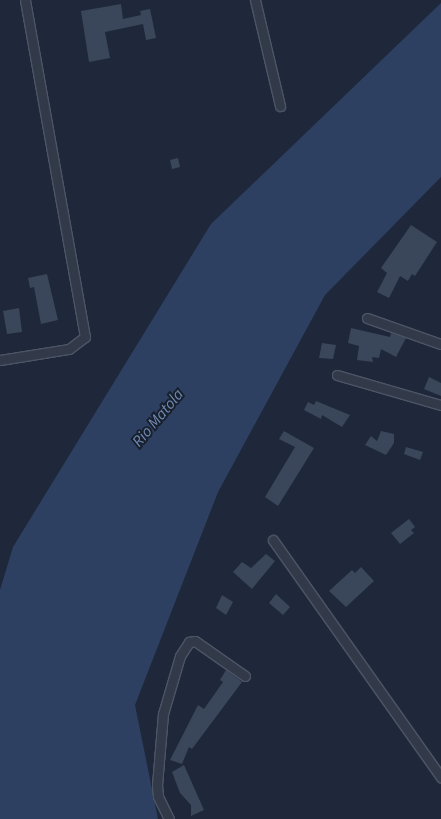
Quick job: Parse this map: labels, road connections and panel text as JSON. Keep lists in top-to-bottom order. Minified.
{"water":["Rio Matola"]}
